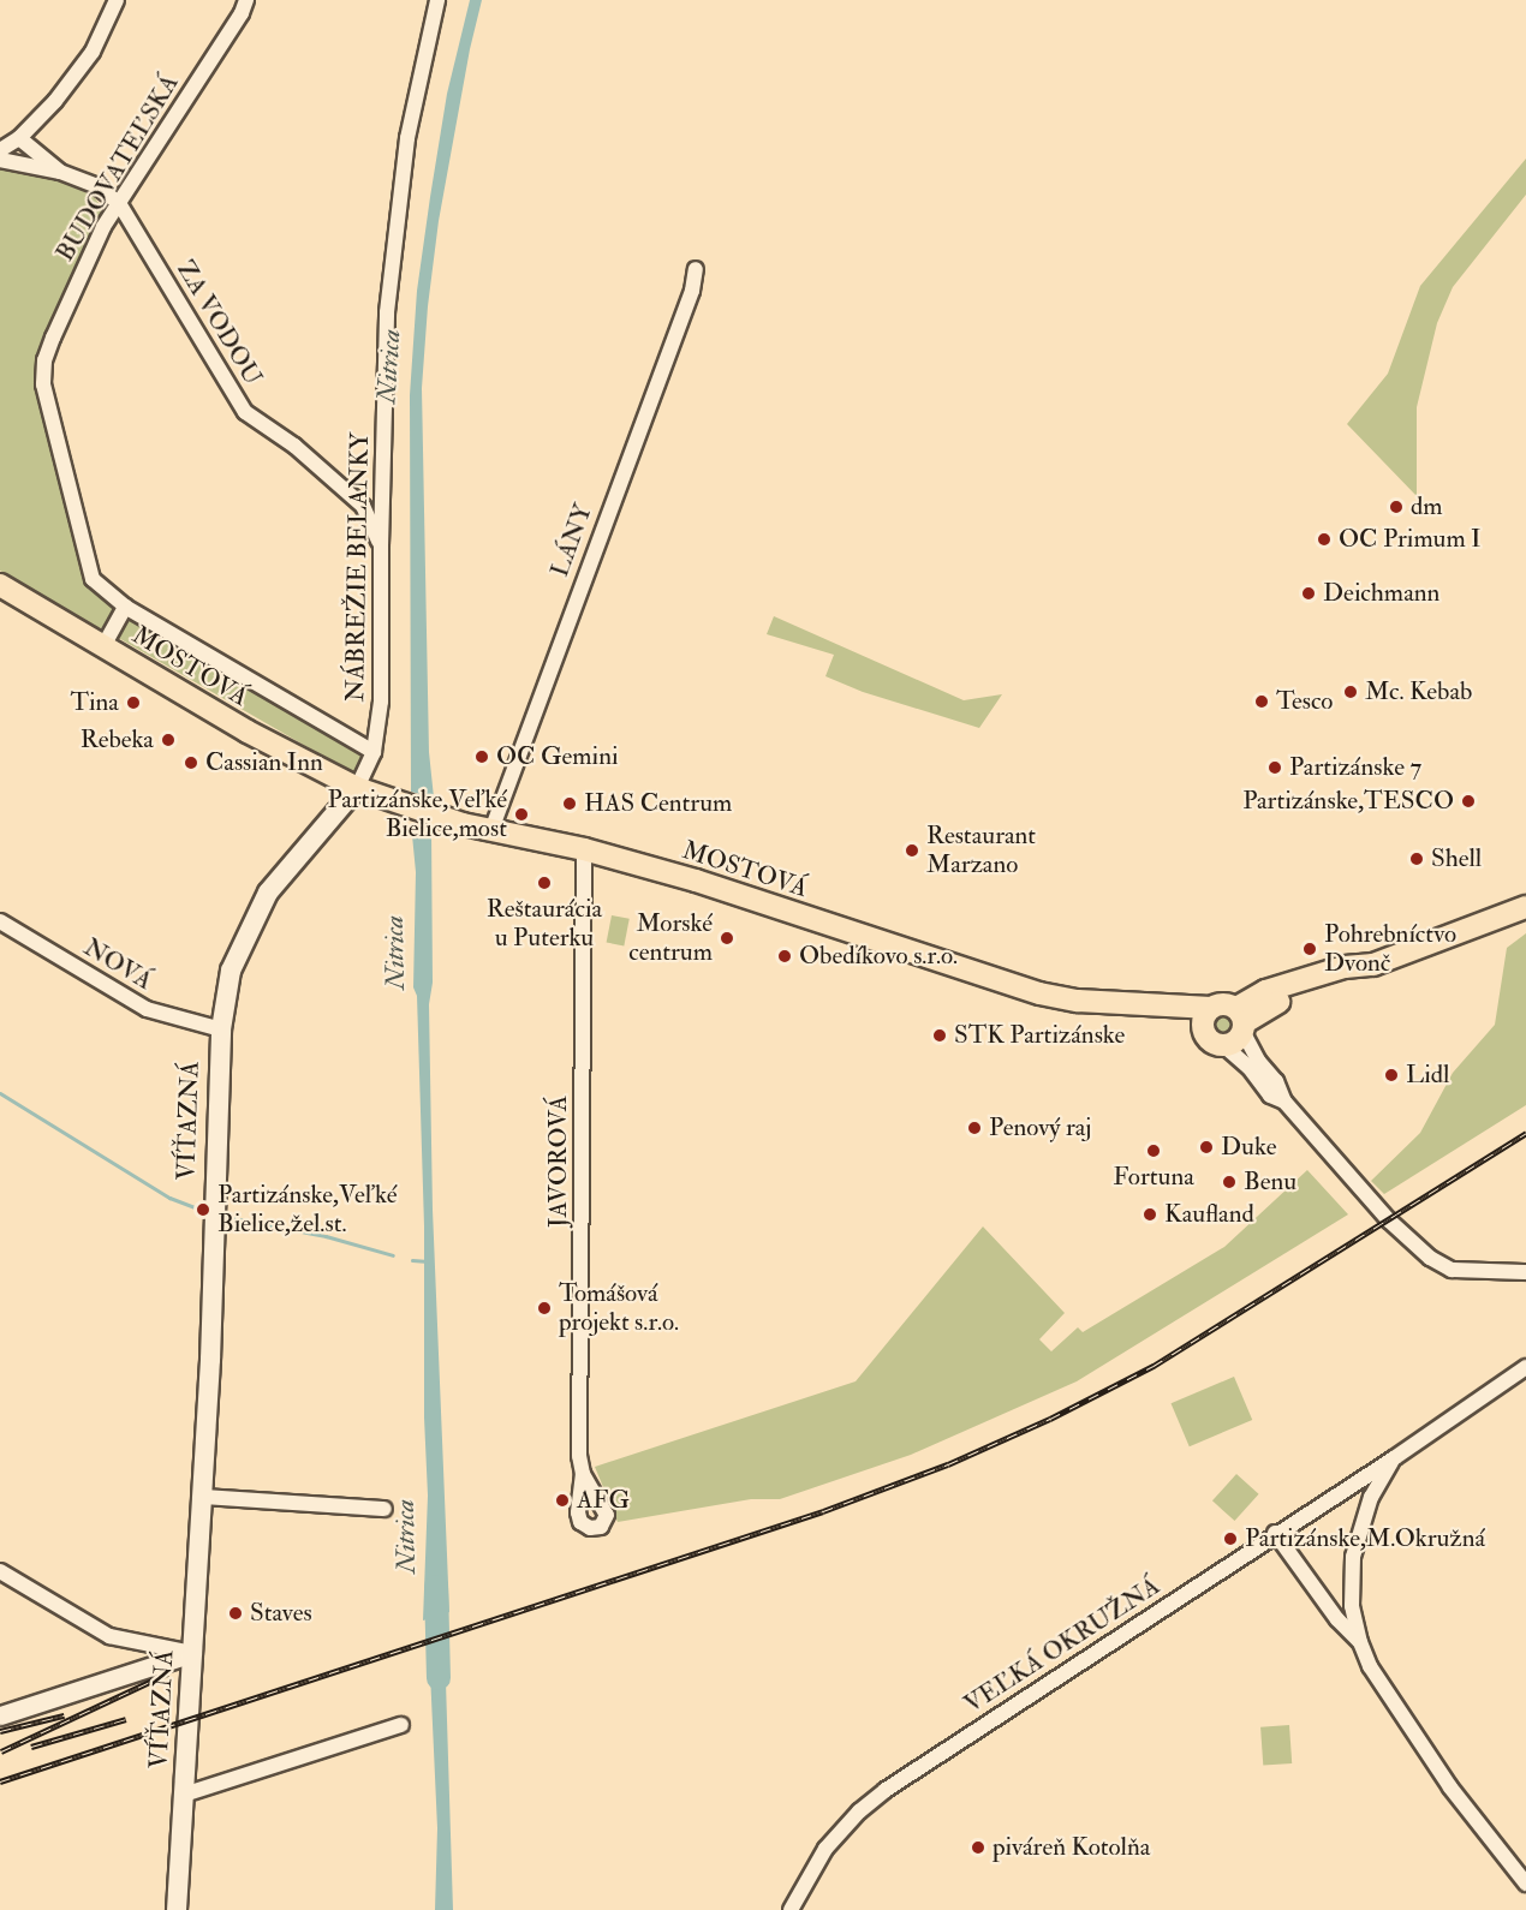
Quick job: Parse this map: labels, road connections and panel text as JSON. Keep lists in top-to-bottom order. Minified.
{"streets":{"main road":["MOSTOVÁ","VÍŤAZNÁ"],"street":["BUDOVATEĽSKÁ","ZA VODOU","LÁNY","NÁBREŽIE BELANKY","NOVÁ","JAVOROVÁ","VEĽKÁ OKRUŽNÁ"]},"crossings":[["BUDOVATEĽSKÁ","ZA VODOU"],["BUDOVATEĽSKÁ","NÁBREŽIE BELANKY"],["ZA VODOU","NÁBREŽIE BELANKY"],["LÁNY","MOSTOVÁ"],["NÁBREŽIE BELANKY","MOSTOVÁ"],["NÁBREŽIE BELANKY","VÍŤAZNÁ"],["MOSTOVÁ","VÍŤAZNÁ"],["MOSTOVÁ","JAVOROVÁ"],["NOVÁ","VÍŤAZNÁ"]],"water":["Nitrica"],"places":["dm","OC Primum I","Deichmann","Mc. Kebab","Tesco","Tina","Rebeka","OC Gemini","Cassian Inn","Partizánske 7","Partizánske,TESCO","HAS Centrum","Partizánske,Veľké Bielice,most","Restaurant Marzano","Shell","Reštaurácia u Puterku","Morské centrum","Pohrebníctvo Dvonč","Obedíkovo s.r.o.","STK Partizánske","Lidl","Penový raj","Duke","Fortuna","Benu","Partizánske,Veľké Bielice,žel.st.","Kaufland","Tomášová projekt s.r.o.","AFG","Partizánske,M.Okružná","Staves","piváreň Kotolňa"]}
